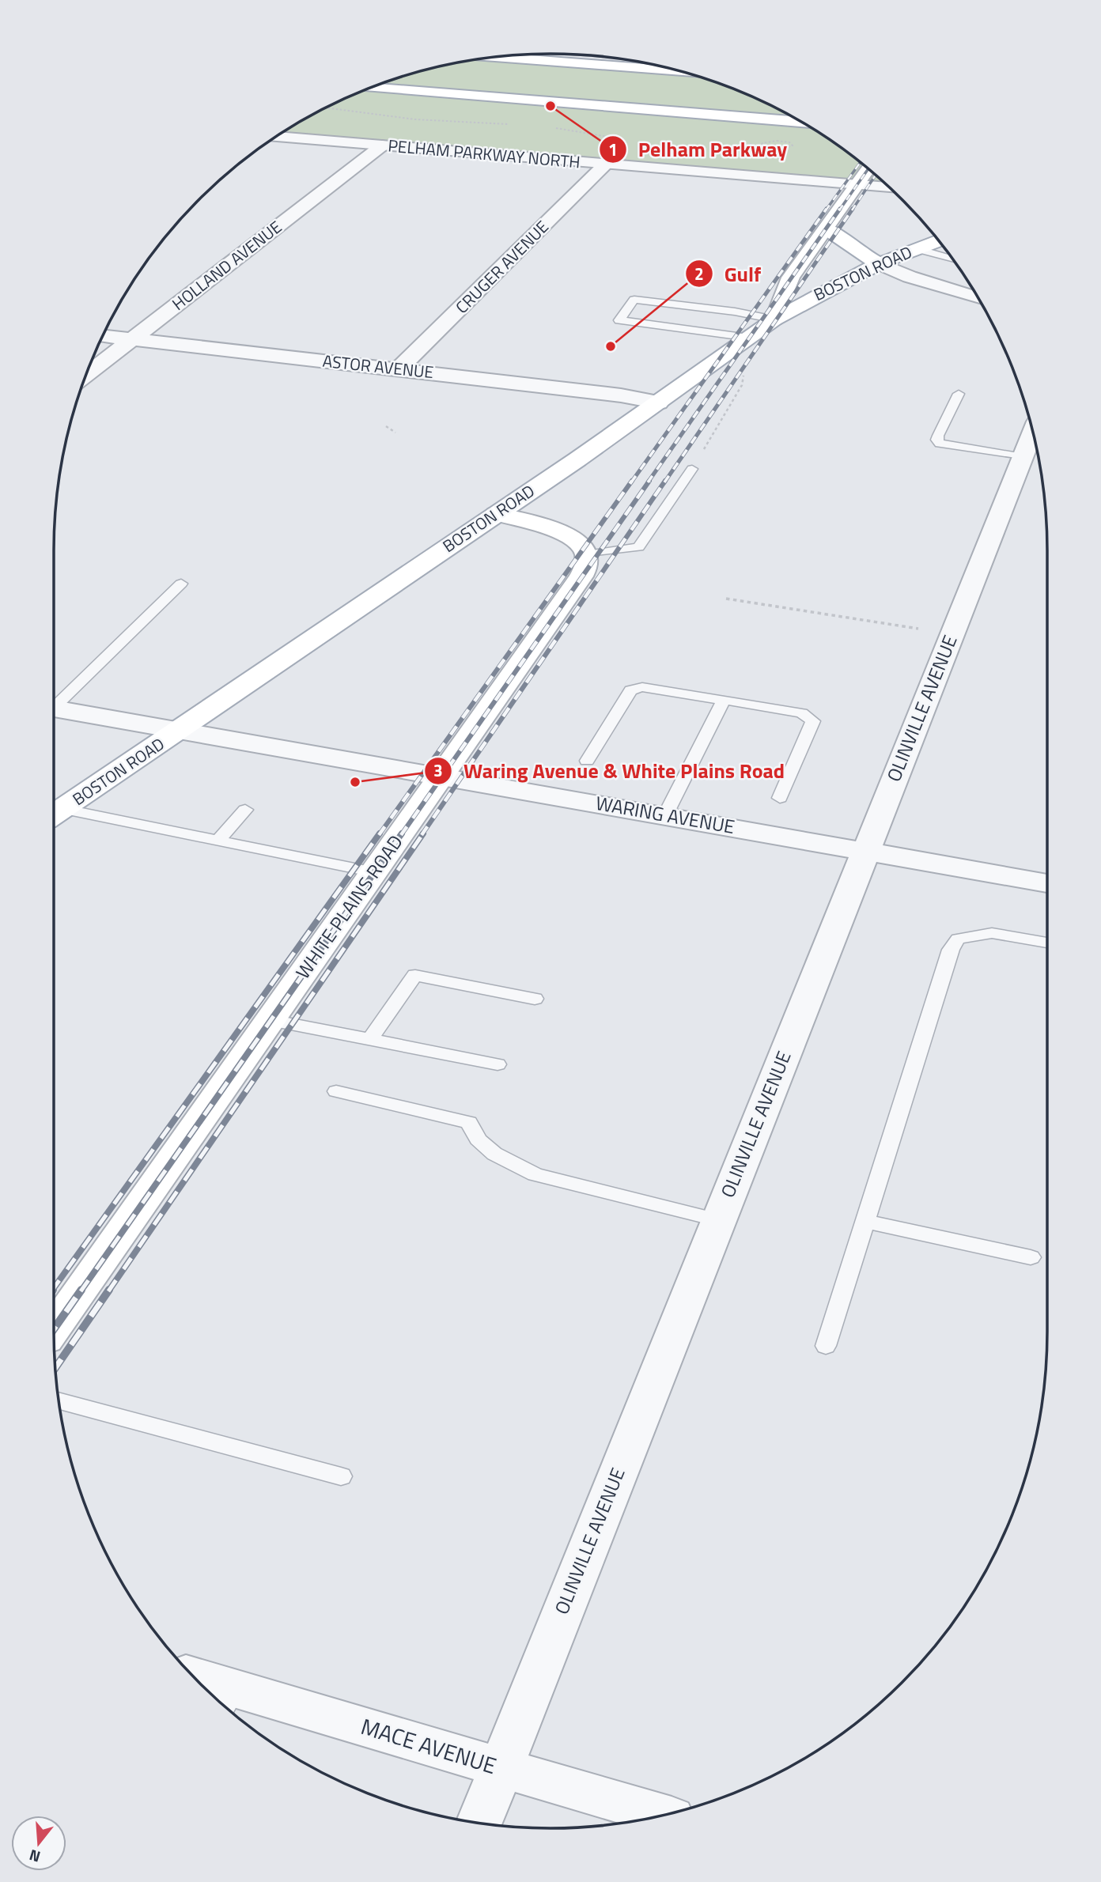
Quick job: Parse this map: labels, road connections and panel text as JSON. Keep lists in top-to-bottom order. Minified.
{"streets":{"main road":["BOSTON ROAD","WHITE PLAINS ROAD"],"street":["PELHAM PARKWAY NORTH","HOLLAND AVENUE","CRUGER AVENUE","ASTOR AVENUE","OLINVILLE AVENUE","WARING AVENUE","MACE AVENUE"]},"crossings":[["PELHAM PARKWAY NORTH","HOLLAND AVENUE"],["PELHAM PARKWAY NORTH","CRUGER AVENUE"],["HOLLAND AVENUE","ASTOR AVENUE"],["CRUGER AVENUE","ASTOR AVENUE"],["BOSTON ROAD","ASTOR AVENUE"],["BOSTON ROAD","WARING AVENUE"],["OLINVILLE AVENUE","WARING AVENUE"],["OLINVILLE AVENUE","MACE AVENUE"],["WARING AVENUE","WHITE PLAINS ROAD"]],"places":["Pelham Parkway","Gulf","Waring Avenue & White Plains Road"],"north":"bottom"}
